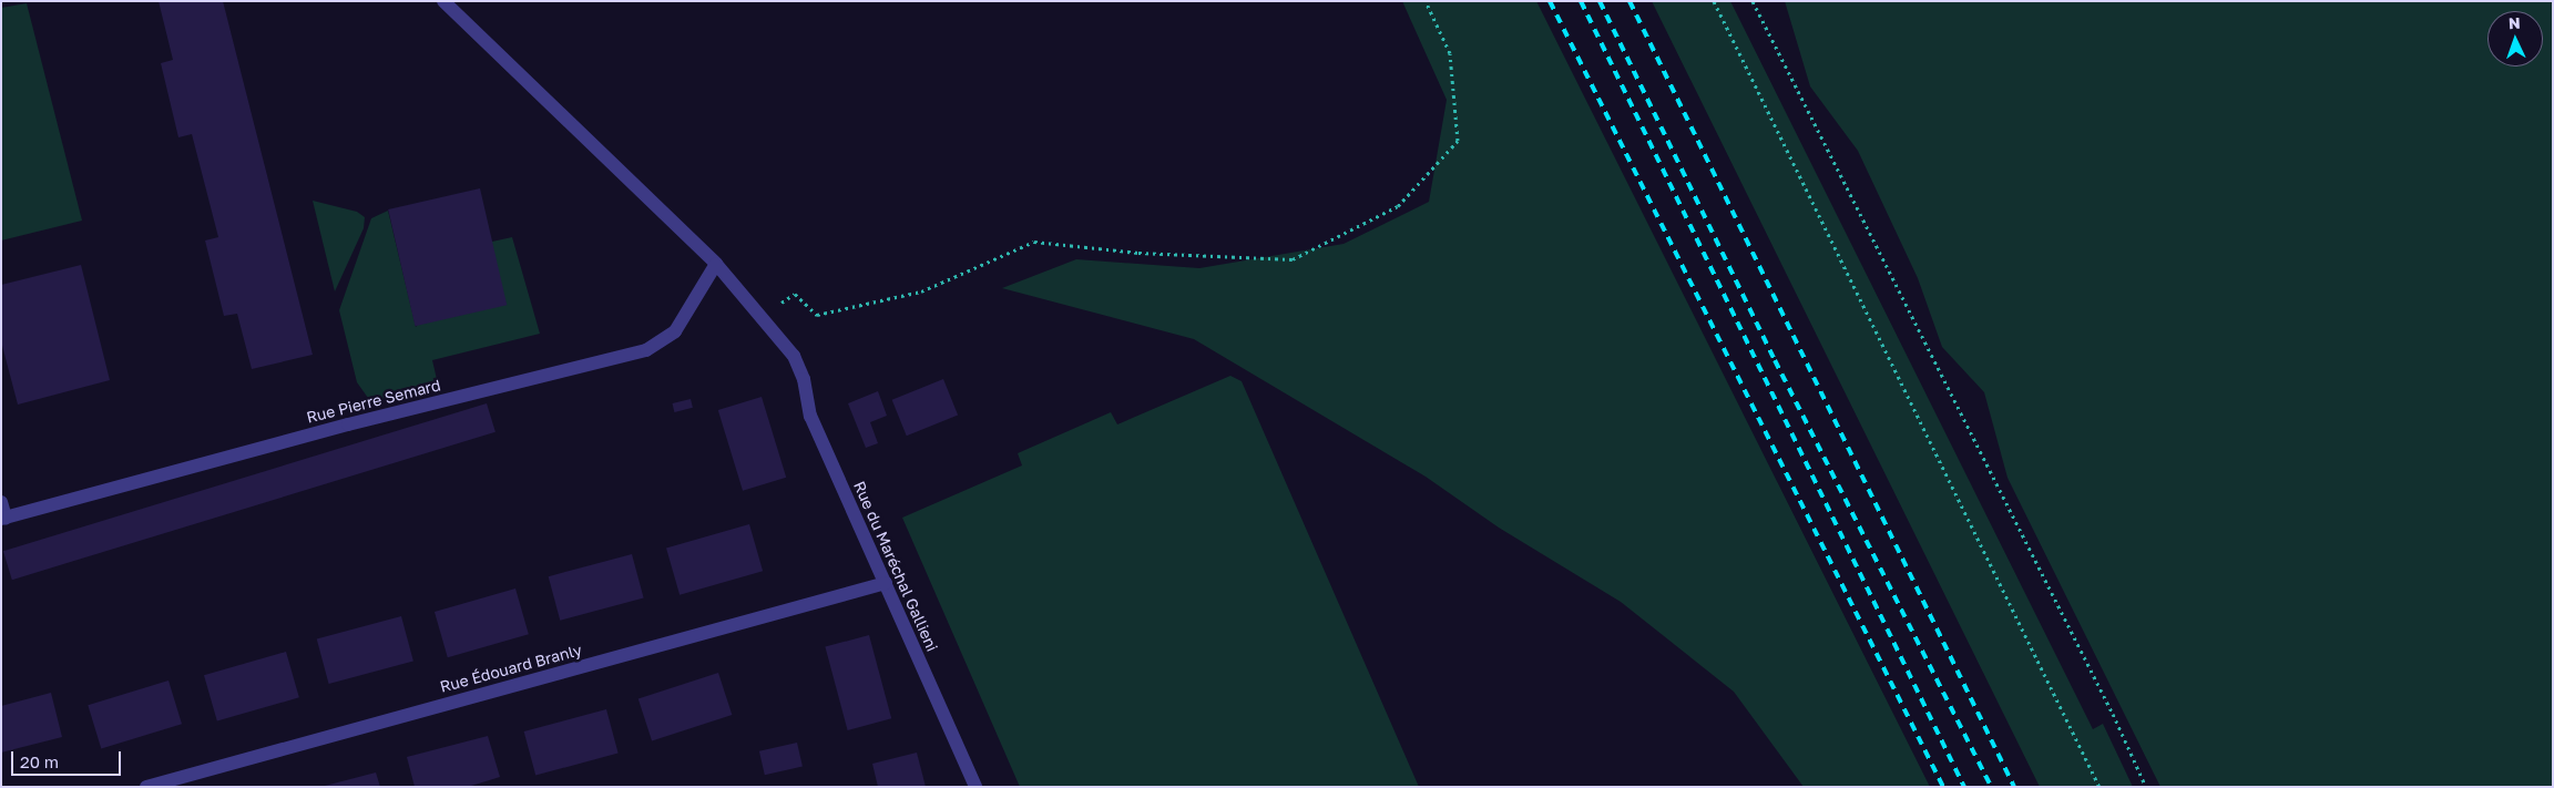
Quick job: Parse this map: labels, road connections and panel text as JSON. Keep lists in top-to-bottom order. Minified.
{"streets":{"street":["Rue Pierre Semard","Rue du Maréchal Gallieni","Rue Édouard Branly"]},"crossings":[["Rue du Maréchal Gallieni","Rue Édouard Branly"]],"scale_bar":"20 m","north":"top"}
